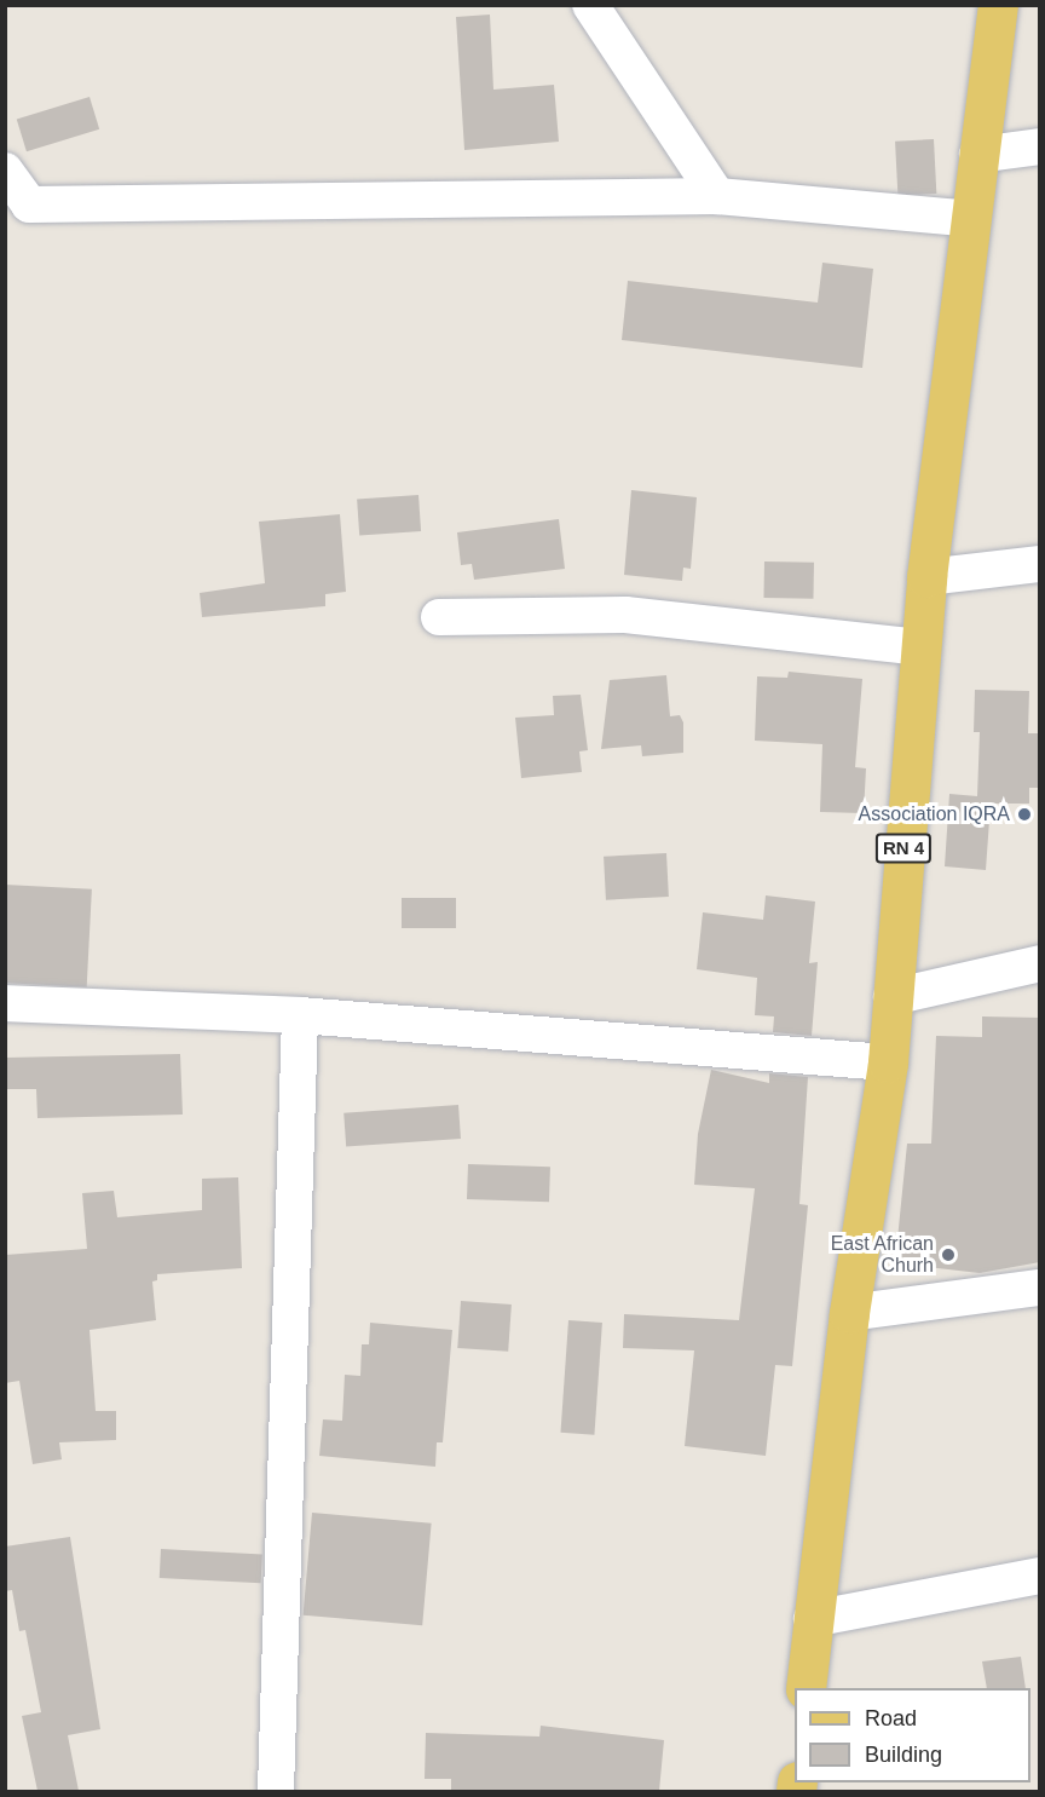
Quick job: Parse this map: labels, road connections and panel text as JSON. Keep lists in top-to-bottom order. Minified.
{"streets":{"main road":["RN 4"]},"places":["Association IQRA","East African Churh"],"legend":["Road","Building"]}
